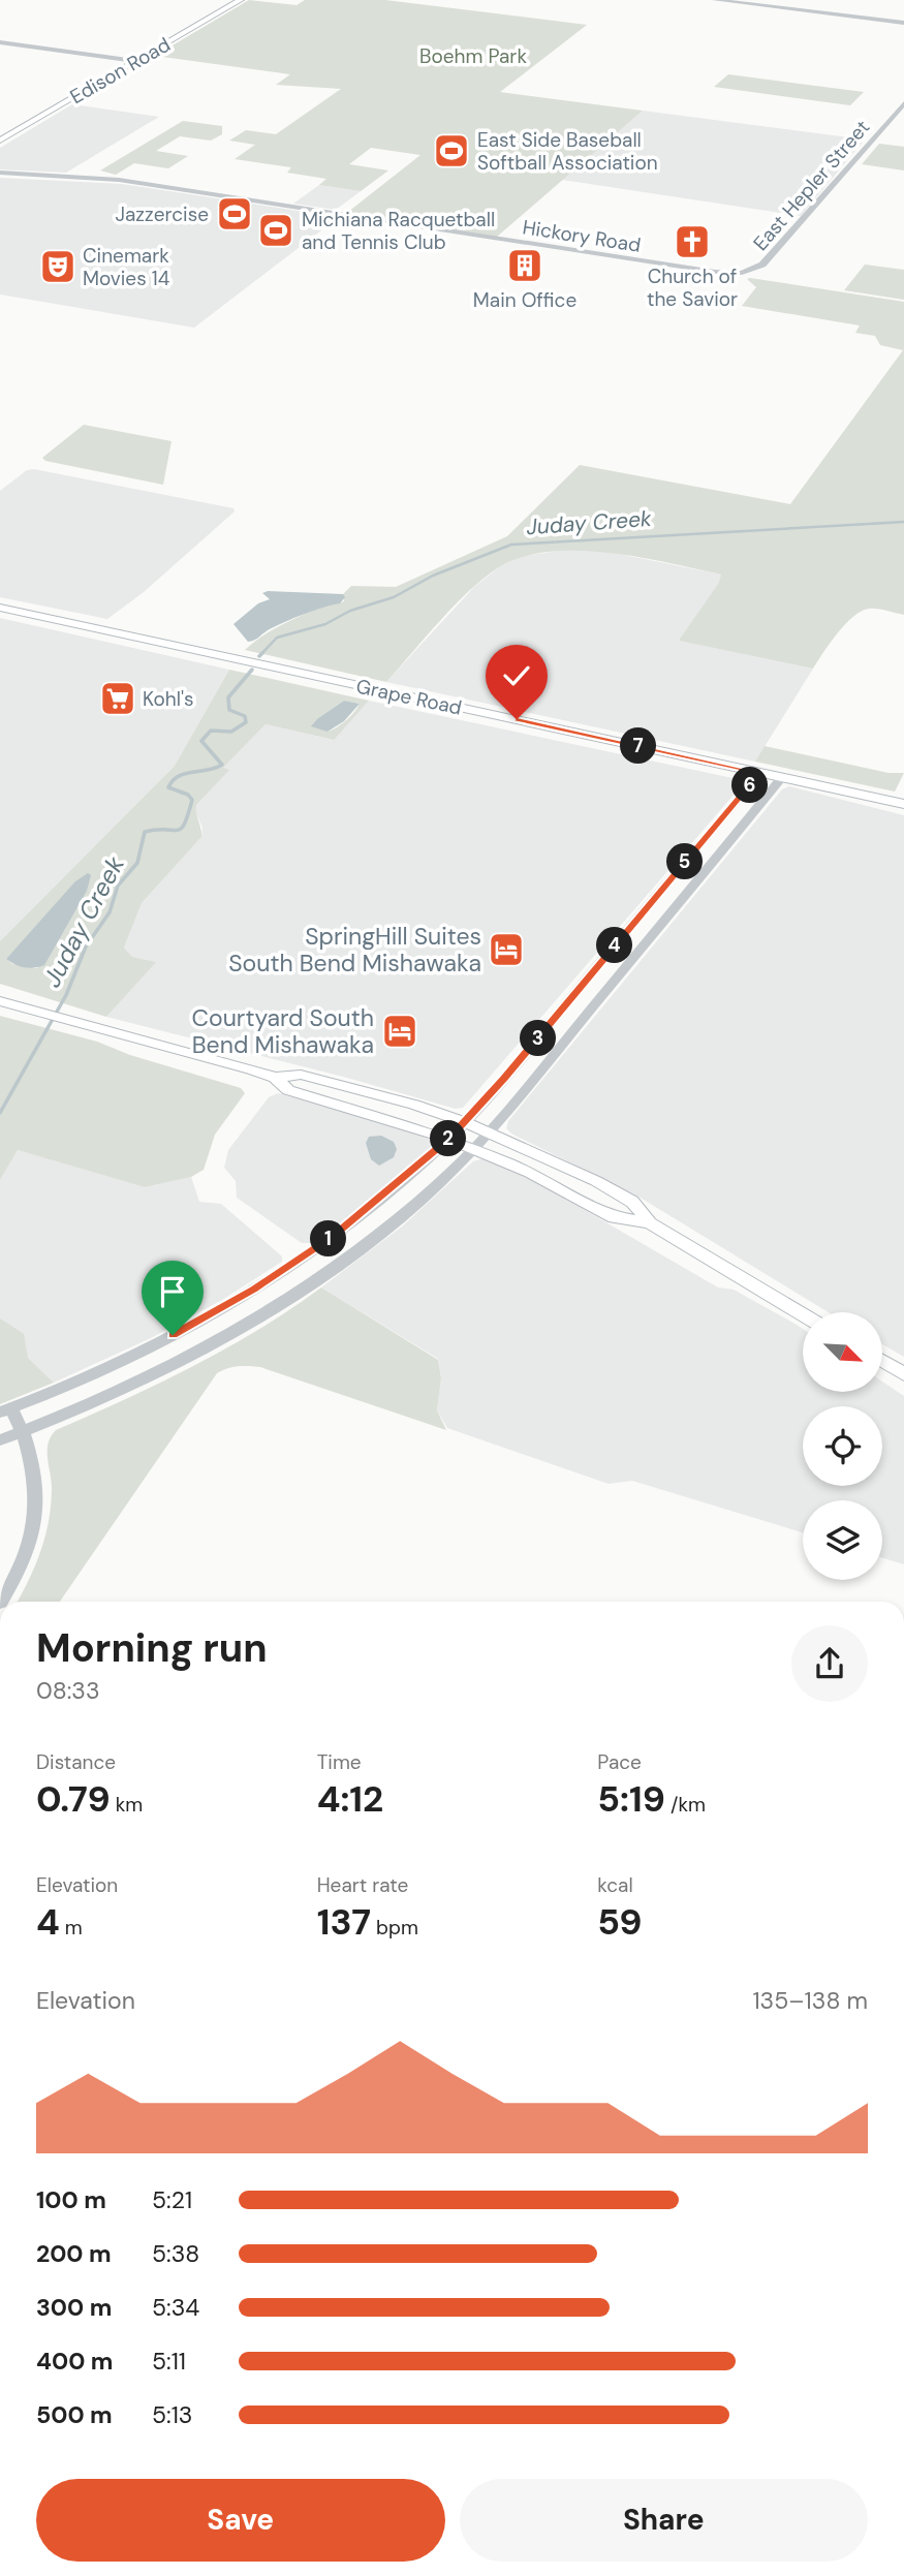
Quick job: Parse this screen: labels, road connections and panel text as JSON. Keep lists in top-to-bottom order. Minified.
{"streets":{"main road":["Edison Road","Grape Road"],"street":["East Hepler Street","Hickory Road"]},"crossings":[["East Hepler Street","Hickory Road"]],"water":["Juday Creek"],"parks":["Boehm Park"],"places":{"sports":["East Side Baseball Softball Association","Jazzercise","Michiana Racquetball and Tennis Club"],"church":["Church of the Savior"],"building":["Main Office"],"theatre":["Cinemark Movies 14"],"supermarket":["Kohl's"],"hotel":["SpringHill Suites South Bend Mishawaka","Courtyard South Bend Mishawaka"]},"north":"bottom right","page":{"pins":["7","6","5","4","3","2","1"],"heading":["Morning run","08:33"],"stats":[["Distance","0.79 km"],["Time","4:12"],["Pace","5:19 /km"],["Elevation","4 m"],["Heart rate","137 bpm"],["kcal","59"]],"chart":["Elevation","135–138 m"],"list":[{"name":"100 m","note":"5:21"},{"name":"200 m","note":"5:38"},{"name":"300 m","note":"5:34"},{"name":"400 m","note":"5:11"},{"name":"500 m","note":"5:13"}],"buttons":["Save","Share"]}}
